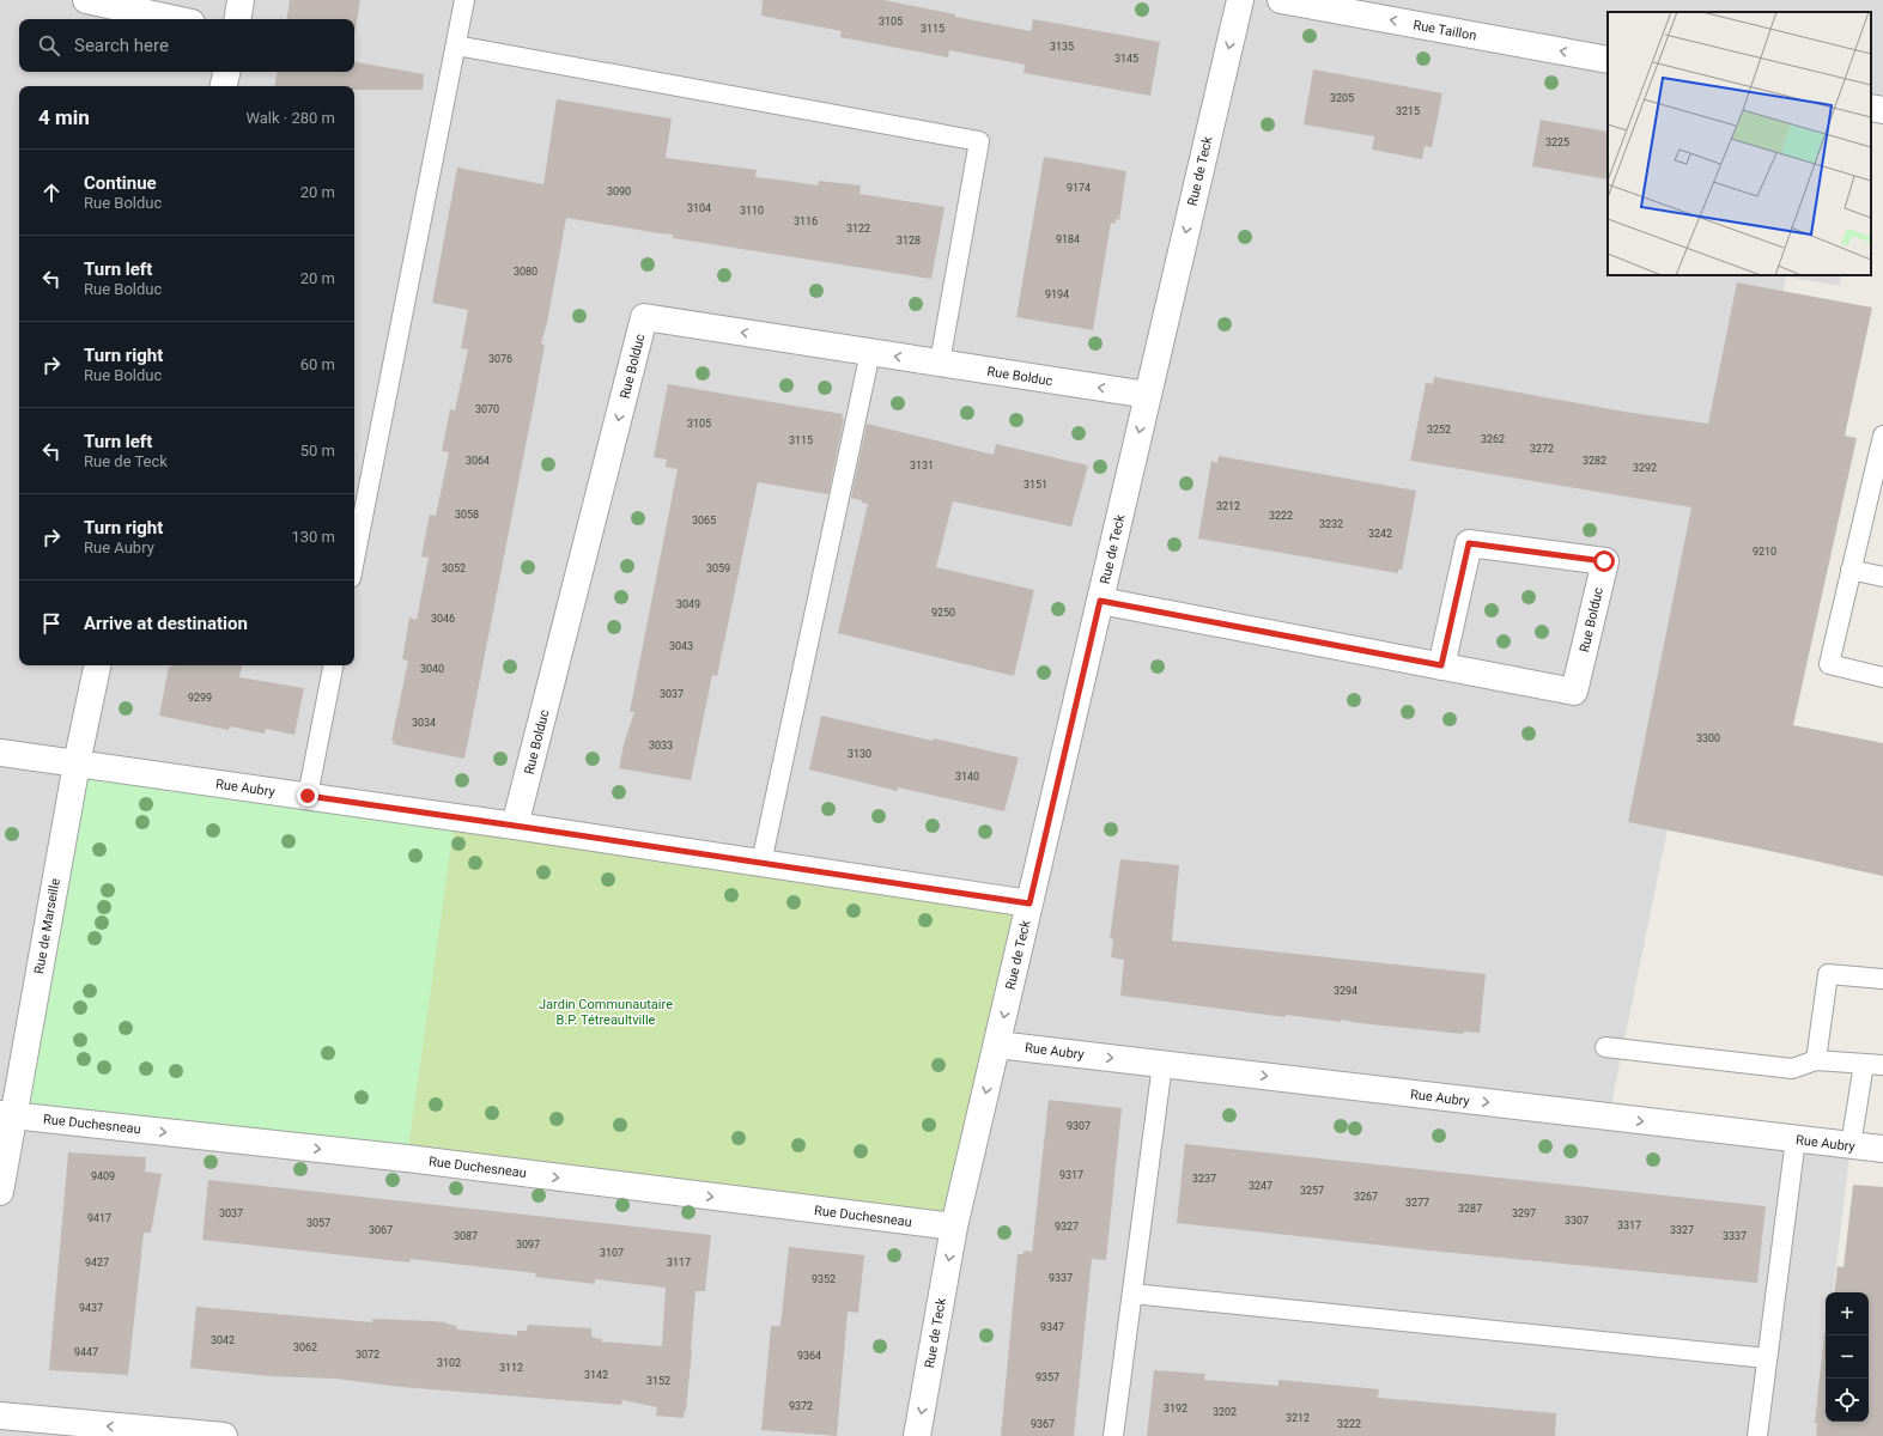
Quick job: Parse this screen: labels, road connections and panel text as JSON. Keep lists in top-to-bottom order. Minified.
{"streets":{"street":["Rue Taillon","Rue de Teck","Rue Bolduc","Rue Aubry","Rue de Marseille","Rue Duchesneau"]},"crossings":[["Rue de Teck","Rue Bolduc"],["Rue de Teck","Rue Aubry"],["Rue de Teck","Rue Duchesneau"],["Rue Bolduc","Rue Aubry"],["Rue Aubry","Rue de Marseille"],["Rue de Marseille","Rue Duchesneau"]],"one_way":["Rue Taillon","Rue de Teck","Rue Aubry","Rue Duchesneau"],"parks":["Jardin Communautaire B.P. Tétreaultville"],"house_numbers":["3105","3115","3135","3145","3205","3215","3225","9174","3090","3104","3110","3116","3122","9184","3128","3080","9194","3076","3070","3105","3252","3262","3115","3272","3064","3282","3131","3292","3151","3212","3058","3222","3065","3232","3242","9210","3052","3059","3049","9250","3046","3043","3040","3037","9299","3034","3300","3033","3130","3140","3294","9307","9317","9409","3237","3247","3257","3267","3277","3287","3037","3297","9417","3307","3057","3317","9327","3067","3327","3087","3337","3097","3107","9427","3117","9337","9352","9437","9347","3042","3062","9447","3072","9364","3102","3112","3142","9357","3152","9372","3192","3202","3212","9367","3222"],"page":{"search":"Search here","heading":["4 min","Walk · 280 m"],"list":[["Continue","Rue Bolduc","20 m"],["Turn left","Rue Bolduc","20 m"],["Turn right","Rue Bolduc","60 m"],["Turn left","Rue de Teck","50 m"],["Turn right","Rue Aubry","130 m"],"Arrive at destination"],"map_buttons":["+","−"]}}
